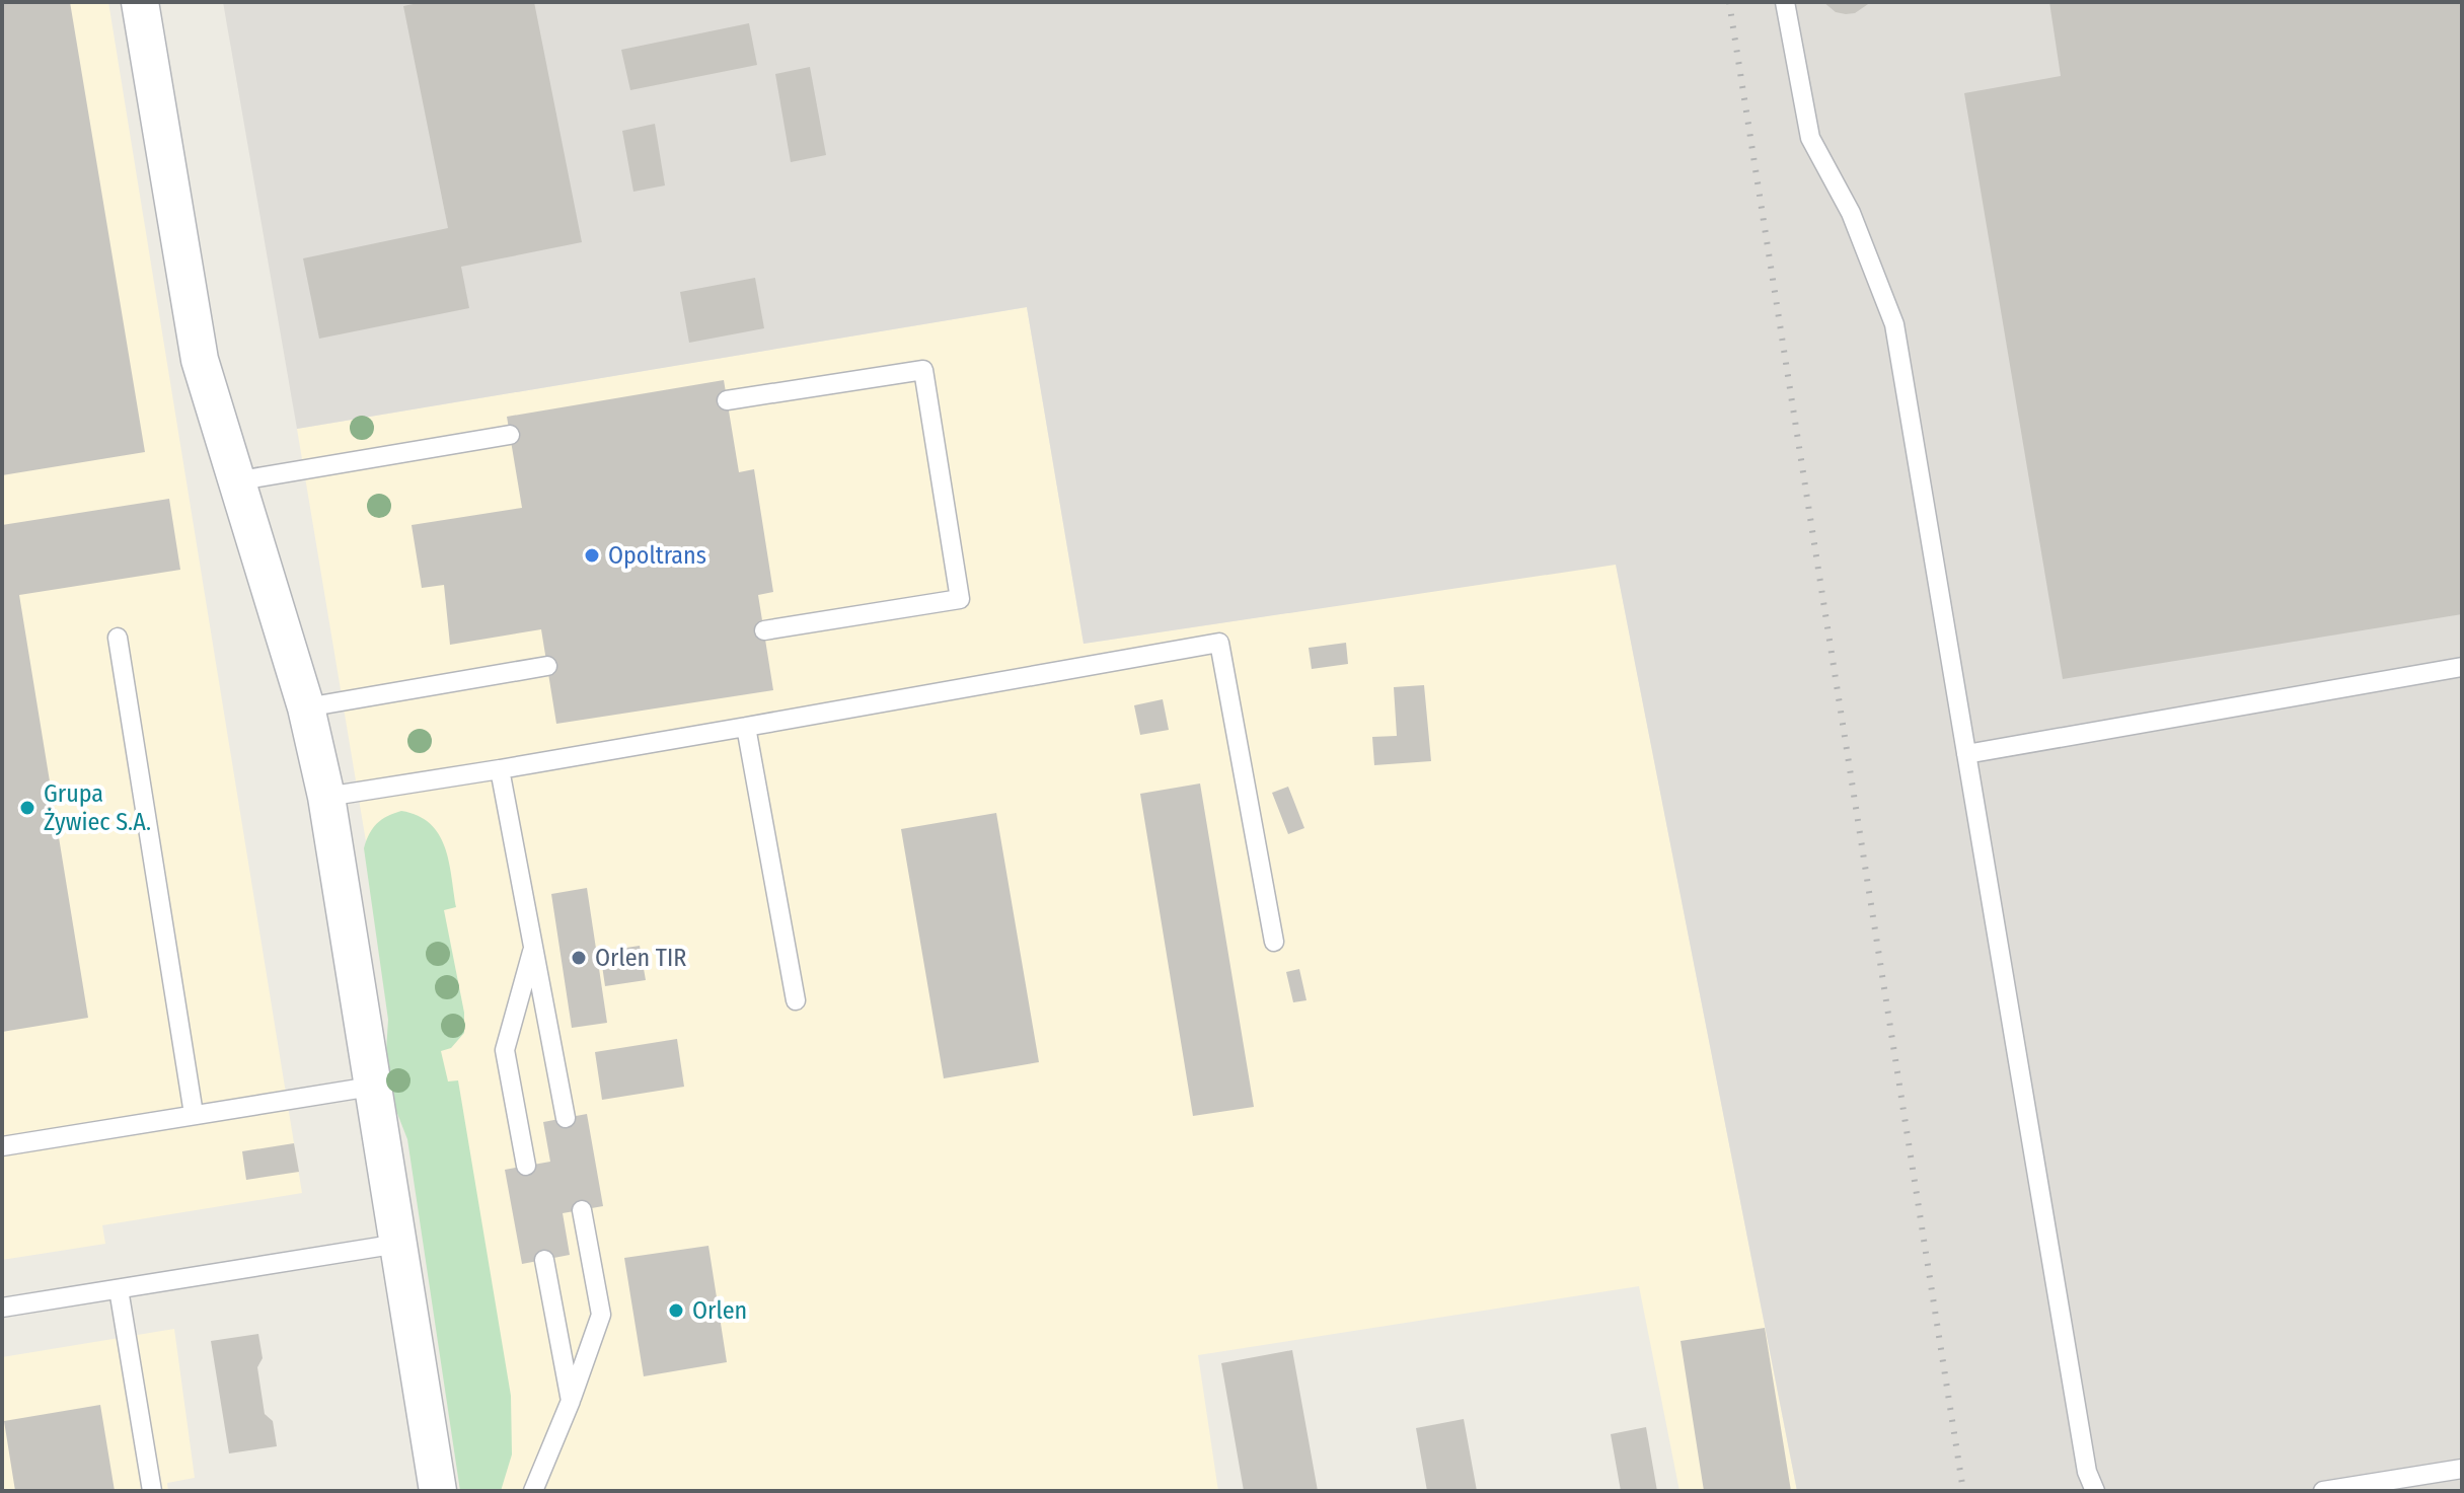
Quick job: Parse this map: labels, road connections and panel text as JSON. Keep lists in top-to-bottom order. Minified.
{"places":["Opoltrans","Grupa Żywiec S.A.","Orlen TIR","Orlen"]}
